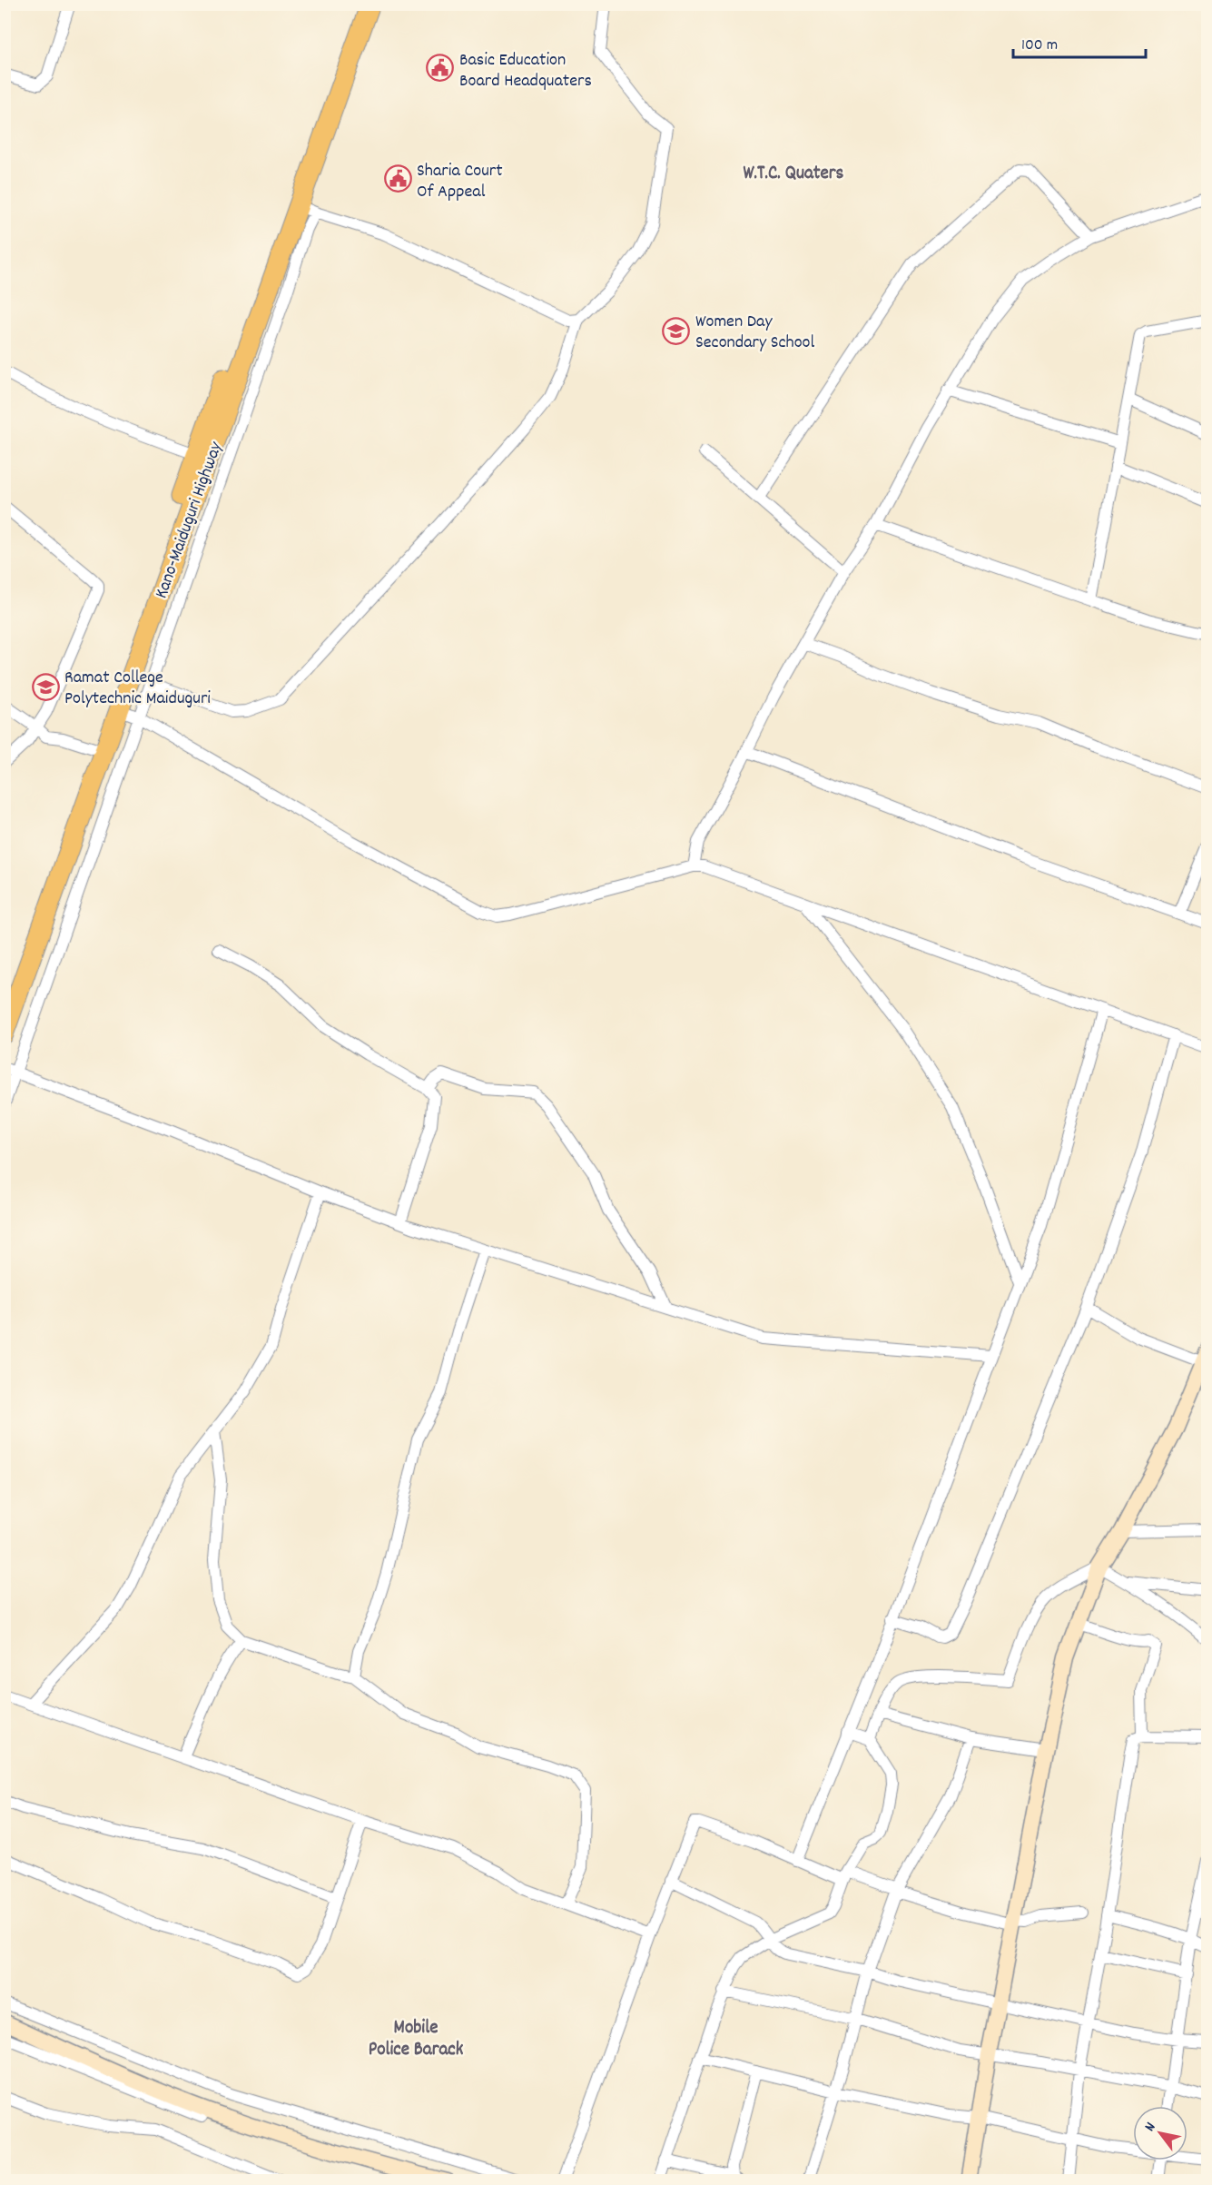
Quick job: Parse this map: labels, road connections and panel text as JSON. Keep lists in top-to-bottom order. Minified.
{"streets":{"highway":["Kano-Maiduguri Highway"]},"districts":["W.T.C. Quaters","Mobile Police Barack"],"places":{"public building":["Basic Education Board Headquaters","Sharia Court Of Appeal"],"school or university":["Women Day Secondary School","Ramat College Polytechnic Maiduguri"]},"scale_bar":"100 m","north":"top left"}
